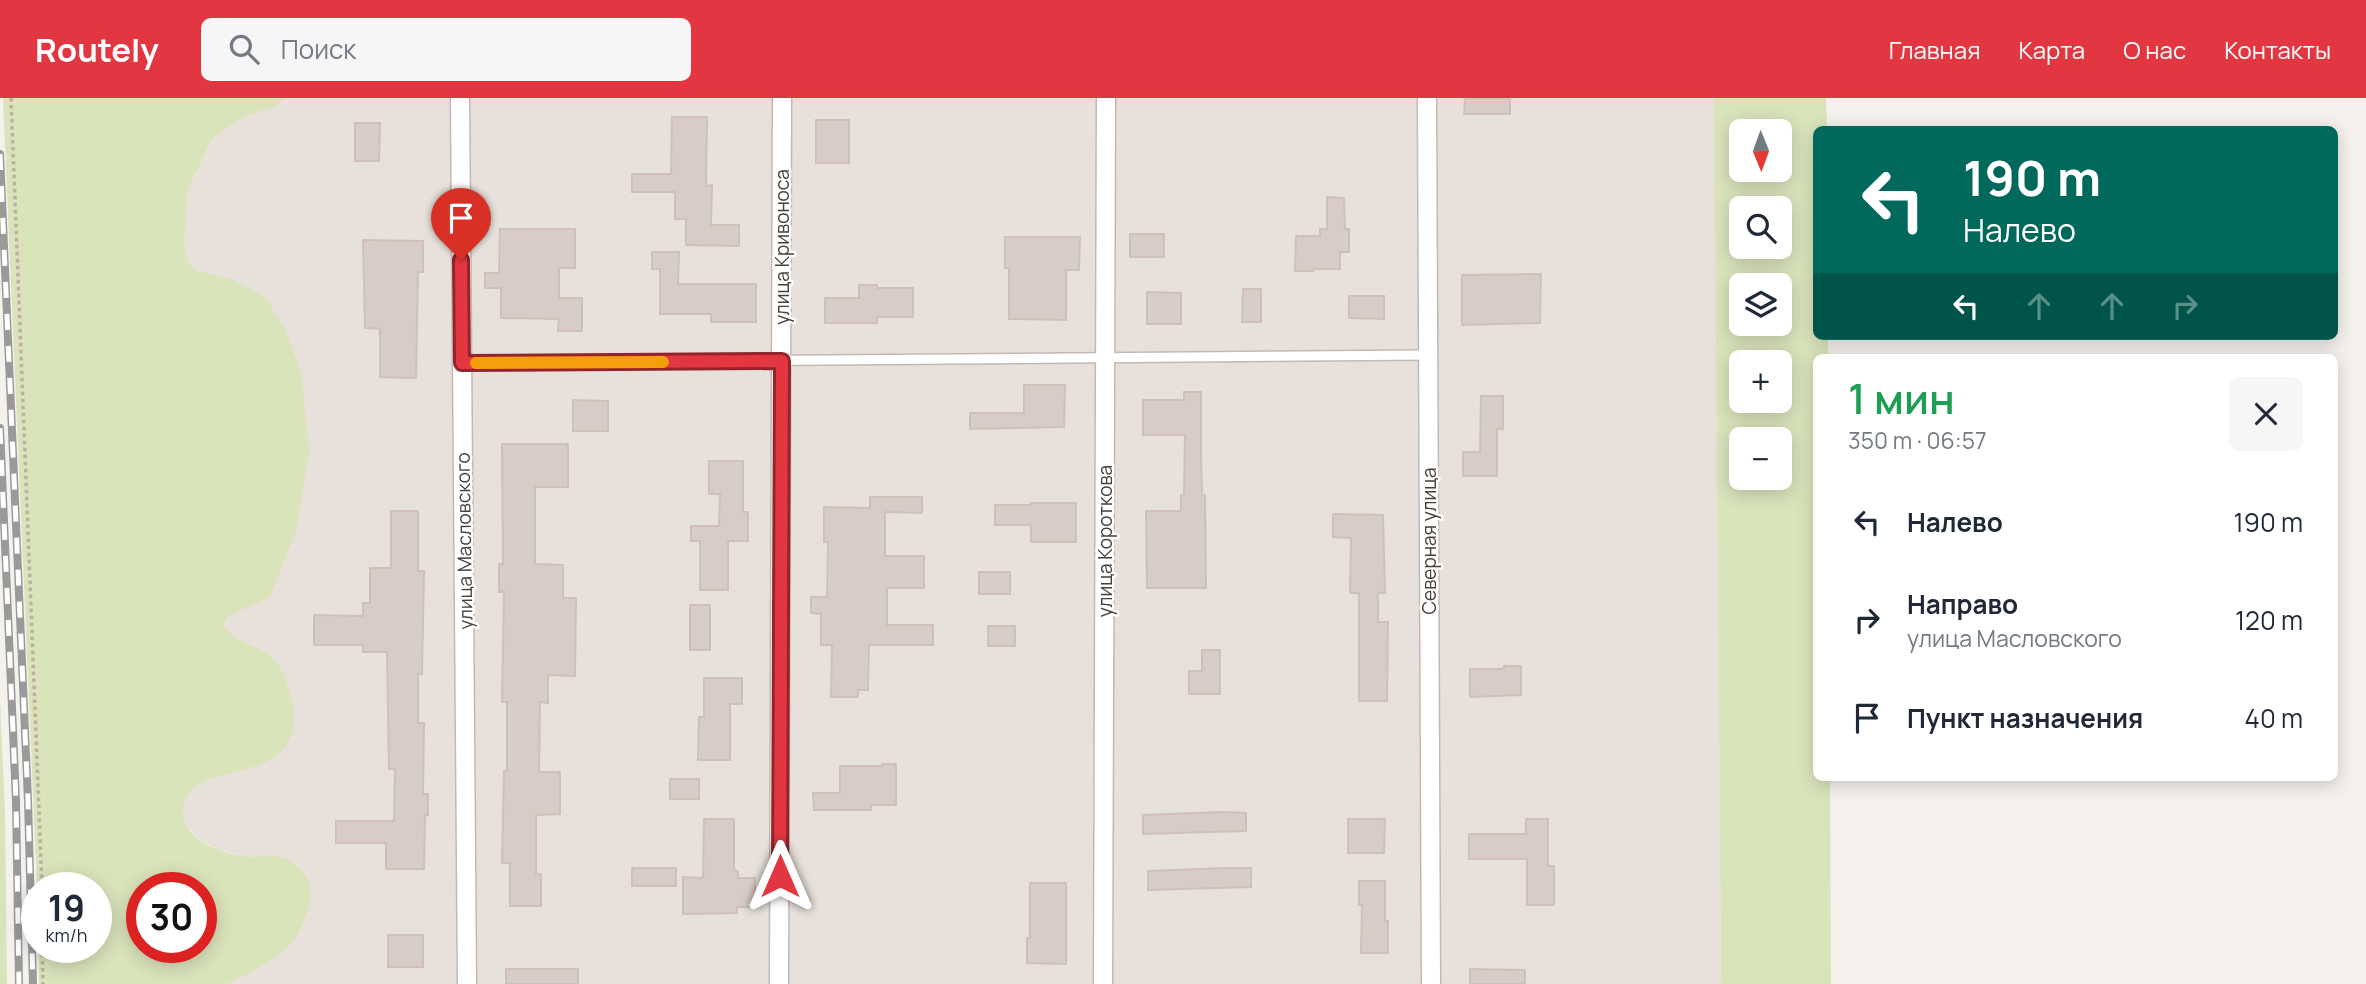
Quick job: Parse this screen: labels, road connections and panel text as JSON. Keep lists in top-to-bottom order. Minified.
{"streets":{"street":["улица Кривоноса","улица Масловского","улица Короткова","Северная улица"]},"north":"bottom","page":{"header":"Routely","search":"Поиск","nav":["Главная","Карта","О нас","Контакты"],"map_buttons":["+","−"],"turn":["190 m","Налево"],"heading":["1 мин","350 m · 06:57"],"list":[{"name":"Налево","value":"190 m"},{"name":"Направо","note":"улица Масловского","value":"120 m"},{"name":"Пункт назначения","value":"40 m"}],"speed":"19 km/h","limit":"30"}}
